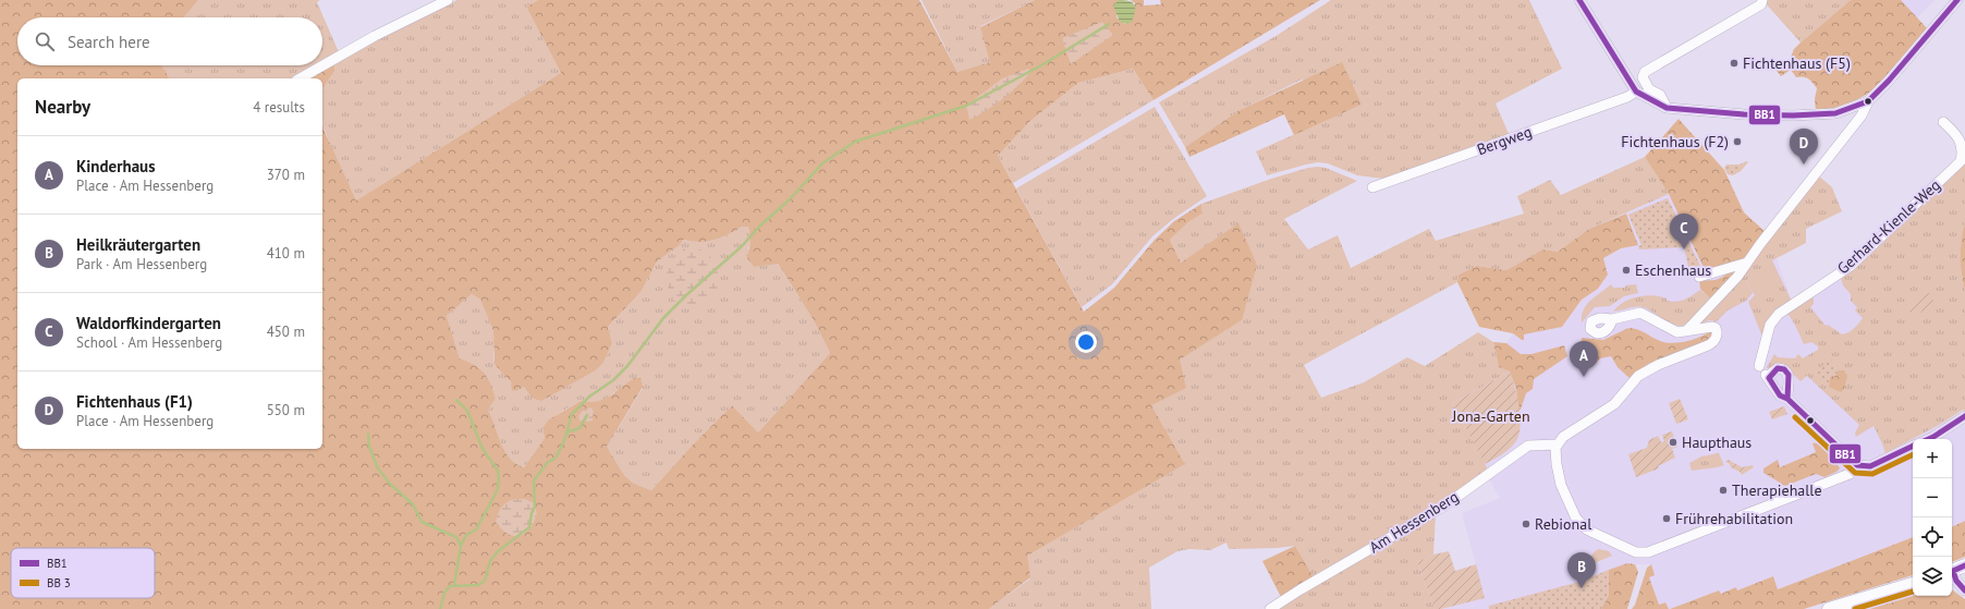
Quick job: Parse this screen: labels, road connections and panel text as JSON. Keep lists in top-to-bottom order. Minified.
{"streets":{"street":["Bergweg","Gerhard-Kienle-Weg","Am Hessenberg"]},"parks":["Jona-Garten"],"places":["Fichtenhaus (F5)","Fichtenhaus (F2)","Eschenhaus","Haupthaus","Therapiehalle","Frührehabilitation","Rebional"],"lines":["transit line BB1"],"legend":["BB1","BB 3"],"page":{"search":"Search here","heading":["Nearby","4 results"],"pins":["D","C","A","B"],"list":[{"mark":"A","name":"Kinderhaus","note":"Place · Am Hessenberg","value":"370 m"},{"mark":"B","name":"Heilkräutergarten","note":"Park · Am Hessenberg","value":"410 m"},{"mark":"C","name":"Waldorfkindergarten","note":"School · Am Hessenberg","value":"450 m"},{"mark":"D","name":"Fichtenhaus (F1)","note":"Place · Am Hessenberg","value":"550 m"}],"map_buttons":["+","−"]}}
